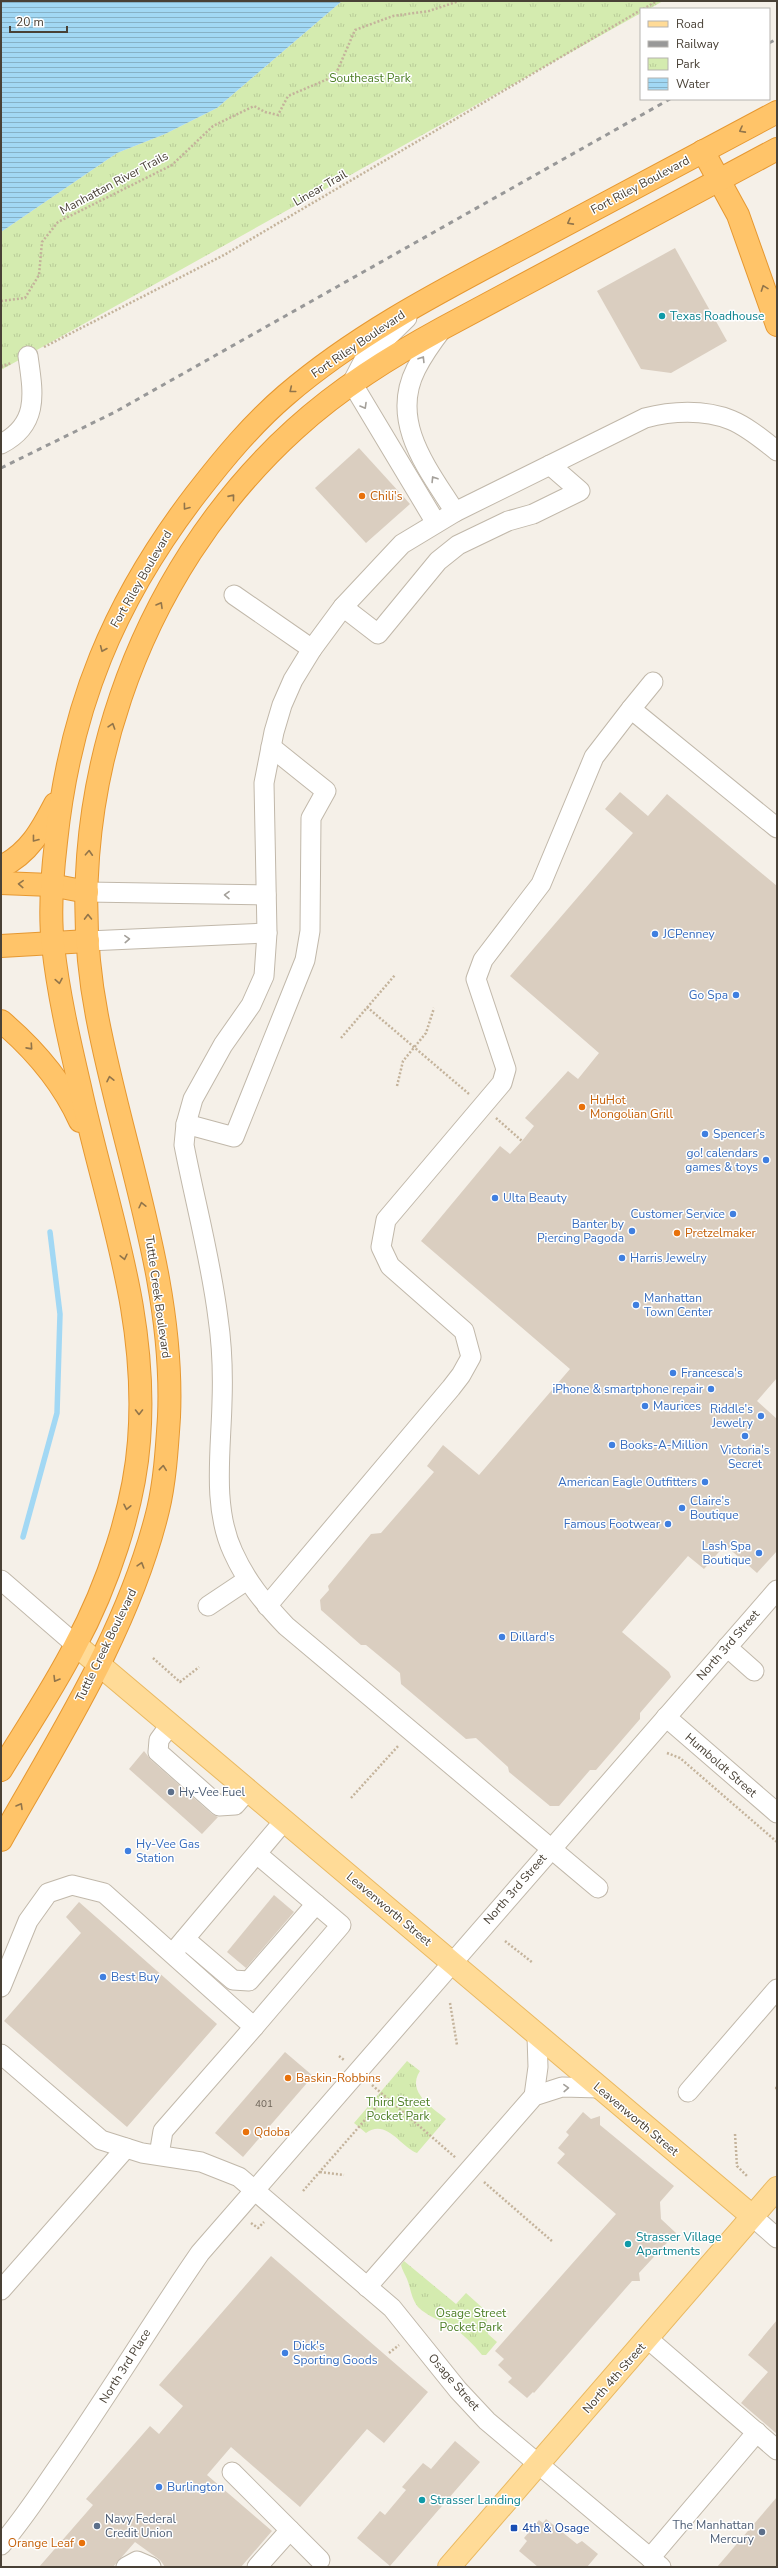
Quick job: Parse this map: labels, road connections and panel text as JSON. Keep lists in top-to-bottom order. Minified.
{"streets":{"highway":["Fort Riley Boulevard","Tuttle Creek Boulevard"],"main road":["Leavenworth Street","North 4th Street"],"street":["North 3rd Street","Humboldt Street","North 3rd Place","Osage Street"],"path":["Manhattan River Trails","Linear Trail"]},"crossings":[["Tuttle Creek Boulevard","Leavenworth Street"],["North 3rd Street","Humboldt Street"],["North 3rd Street","Leavenworth Street"],["North 3rd Street","North 3rd Place"],["North 3rd Street","Osage Street"],["Leavenworth Street","North 4th Street"],["North 3rd Place","Osage Street"],["North 4th Street","Osage Street"]],"parks":["Southeast Park","Third Street Pocket Park","Osage Street Pocket Park"],"places":{"other":["Texas Roadhouse","Chili's","JCPenney","Go Spa","HuHot Mongolian Grill","Spencer's","go! calendars games & toys","Ulta Beauty","Customer Service","Banter by Piercing Pagoda","Pretzelmaker","Harris Jewelry","Manhattan Town Center","Francesca's","iPhone & smartphone repair","Maurices","Riddle's Jewelry","Victoria's Secret","Books-A-Million","American Eagle Outfitters","Claire's Boutique","Famous Footwear","Lash Spa Boutique","Dillard's","Hy-Vee Fuel","Hy-Vee Gas Station","Best Buy","Baskin-Robbins","Qdoba","Strasser Village Apartments","Dick's Sporting Goods","Burlington","Strasser Landing","Navy Federal Credit Union","The Manhattan Mercury","Orange Leaf"],"transit":["4th & Osage"]},"house_numbers":["401"],"legend":["Road","Railway","Park","Water"],"scale_bar":"20 m"}
